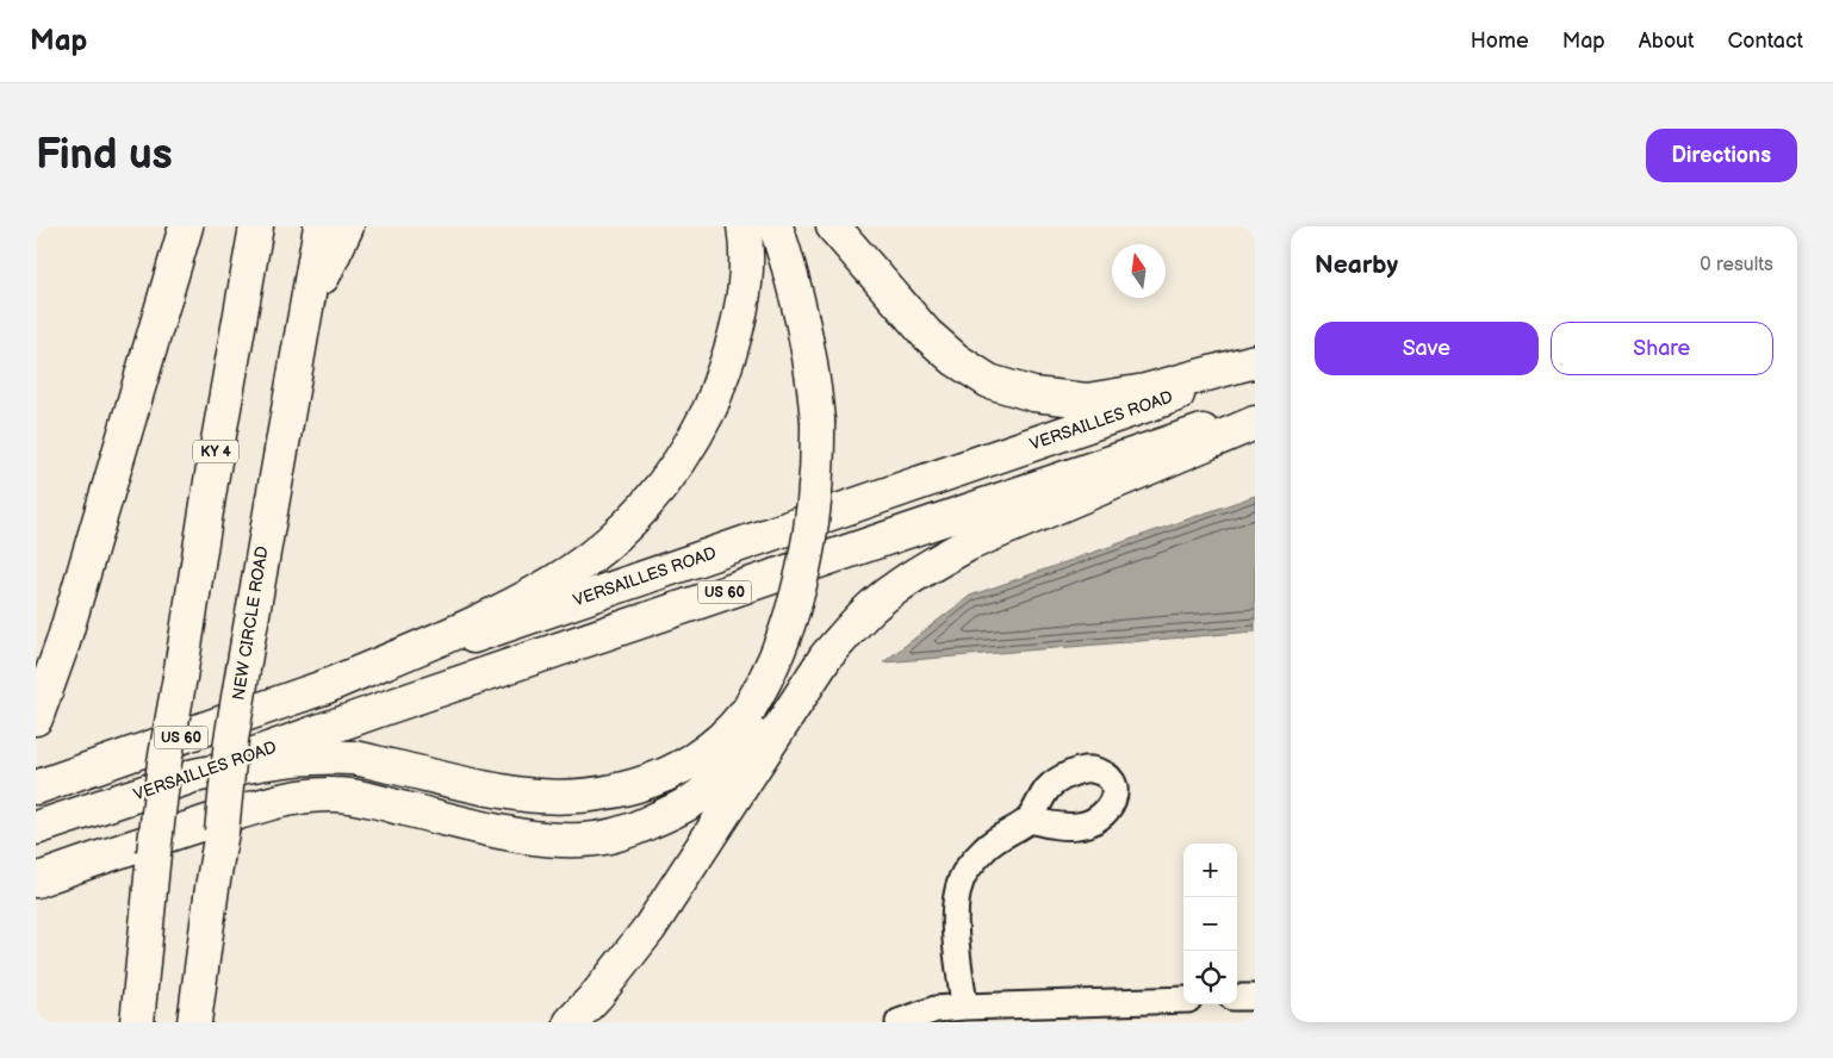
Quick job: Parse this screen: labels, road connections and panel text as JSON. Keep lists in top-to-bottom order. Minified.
{"streets":{"main road":["VERSAILLES ROAD","KY 4","US 60","NEW CIRCLE ROAD"]},"north":"top","page":{"header":"Map","nav":["Home","Map","About","Contact"],"buttons":["Directions",["Save","Share"]],"title":"Find us","heading":["Nearby","0 results"],"map_buttons":["+","−"]}}
